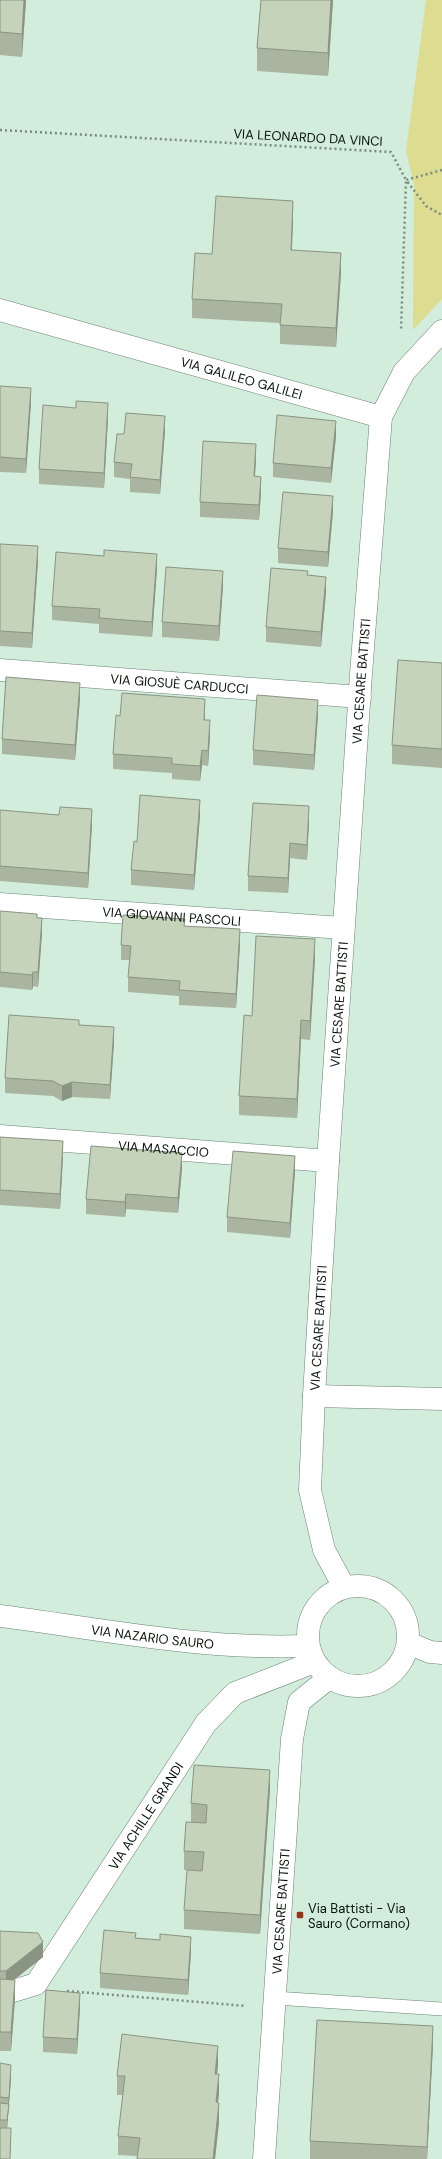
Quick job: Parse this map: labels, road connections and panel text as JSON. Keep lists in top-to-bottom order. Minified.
{"streets":{"street":["VIA GALILEO GALILEI","VIA CESARE BATTISTI","VIA GIOSUÈ CARDUCCI","VIA GIOVANNI PASCOLI","VIA MASACCIO","VIA NAZARIO SAURO","VIA ACHILLE GRANDI"],"path":["VIA LEONARDO DA VINCI"]},"crossings":[["VIA GALILEO GALILEI","VIA CESARE BATTISTI"],["VIA CESARE BATTISTI","VIA GIOSUÈ CARDUCCI"],["VIA CESARE BATTISTI","VIA GIOVANNI PASCOLI"],["VIA CESARE BATTISTI","VIA MASACCIO"],["VIA CESARE BATTISTI","VIA NAZARIO SAURO"],["VIA CESARE BATTISTI","VIA ACHILLE GRANDI"],["VIA NAZARIO SAURO","VIA ACHILLE GRANDI"]],"places":{"transit":["Via Battisti - Via Sauro (Cormano)"]}}
